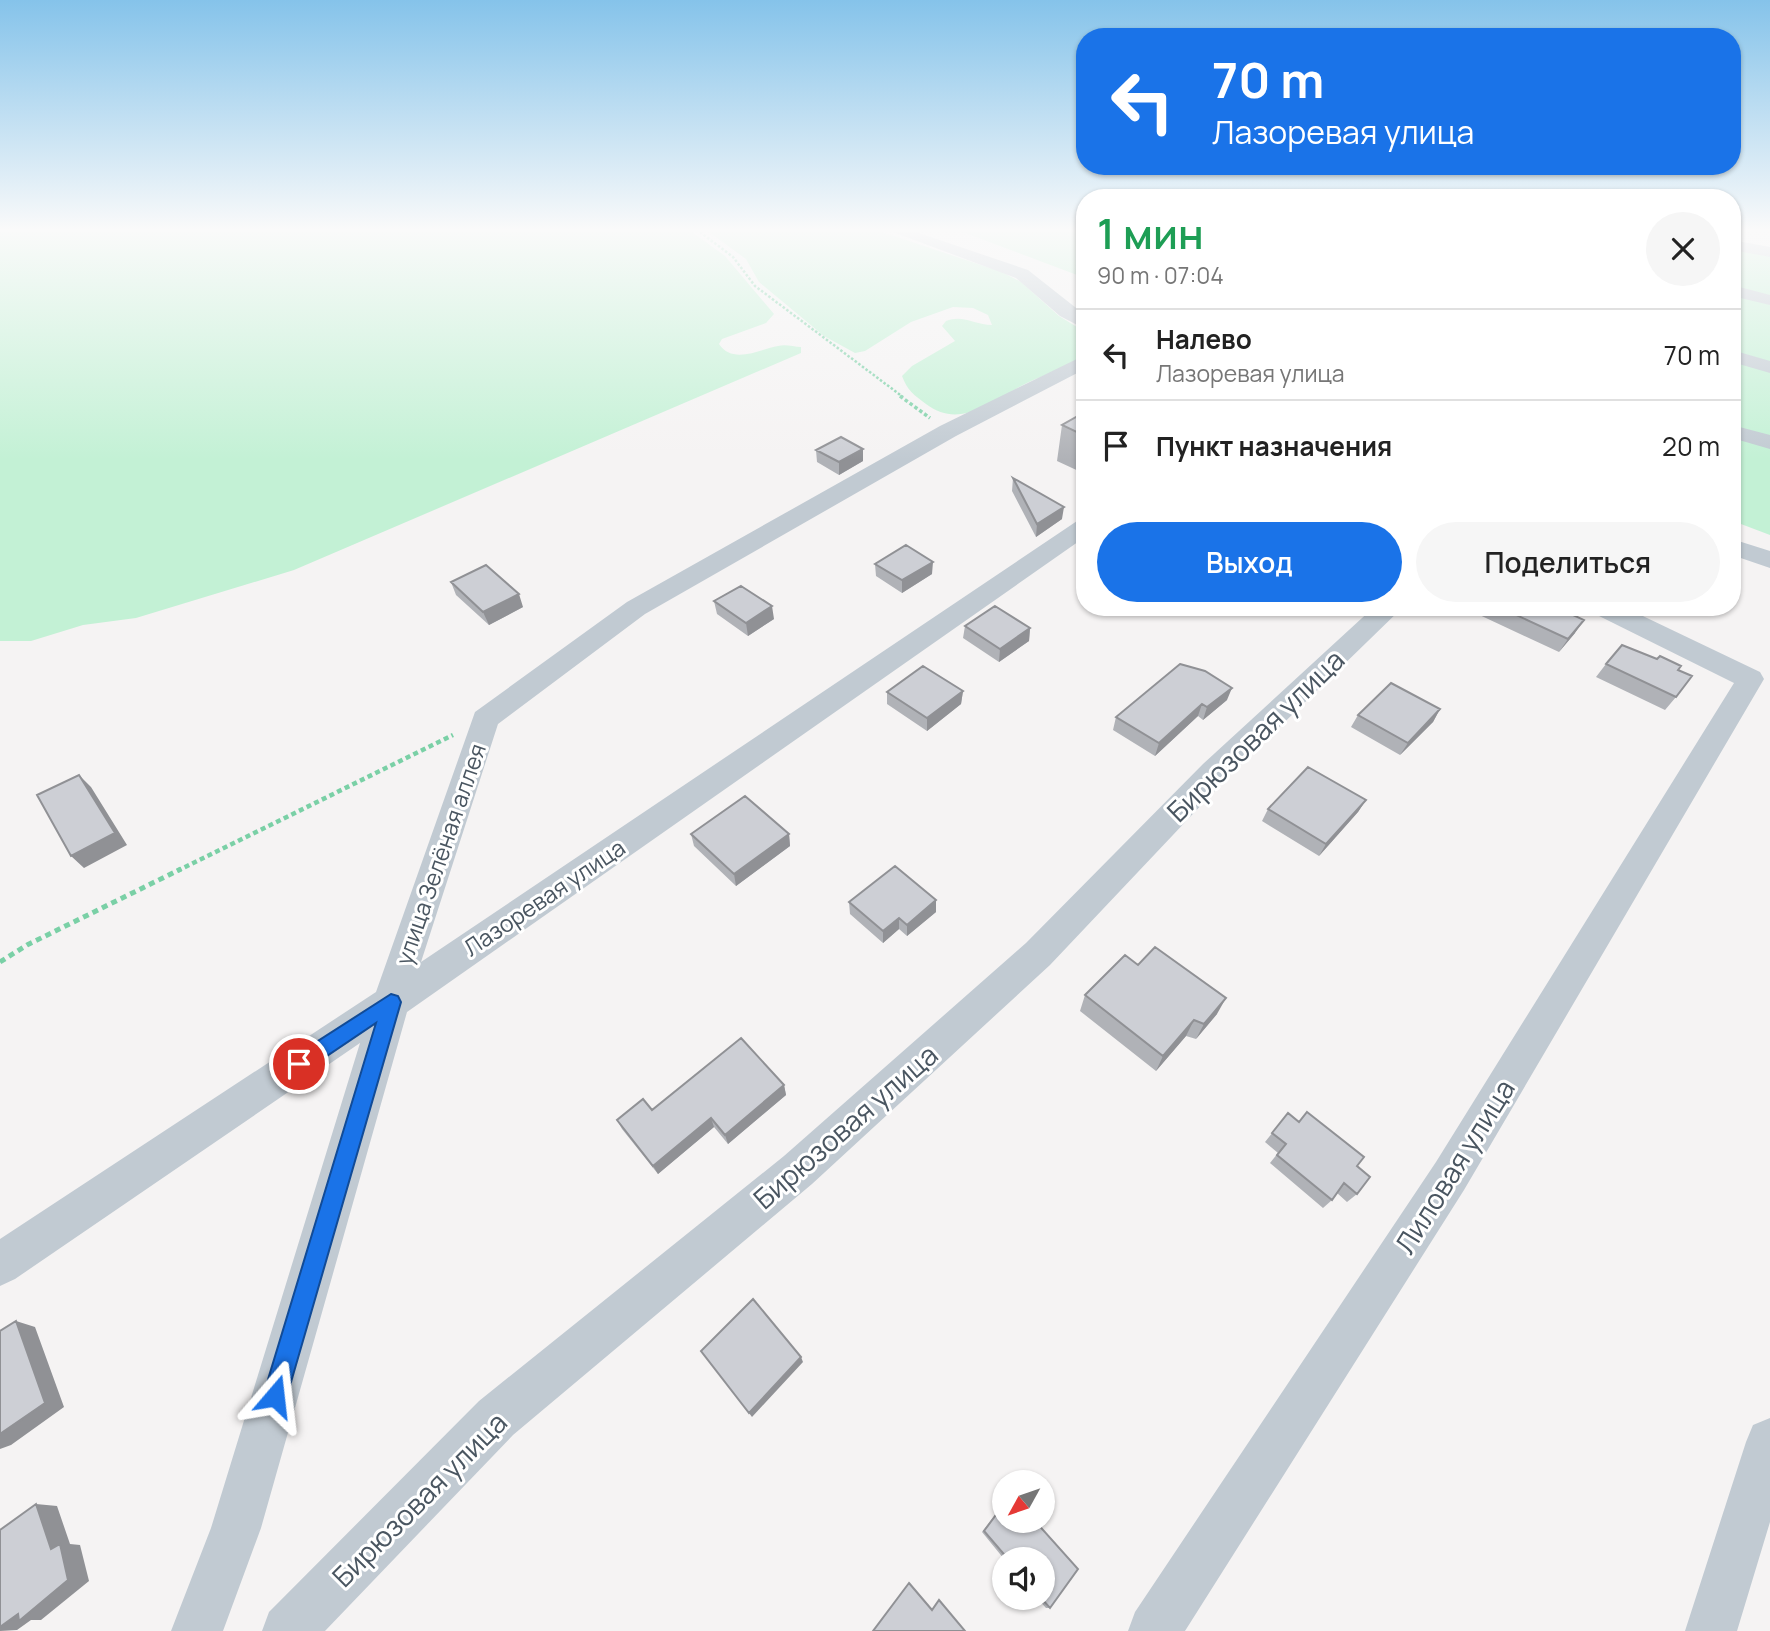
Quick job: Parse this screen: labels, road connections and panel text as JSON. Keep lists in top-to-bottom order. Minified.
{"streets":{"street":["Бирюзовая улица","улица Зелёная аллея","Лазоревая улица","Лиловая улица"]},"crossings":[["улица Зелёная аллея","Лазоревая улица"]],"north":"bottom left","page":{"turn":["70 m","Лазоревая улица"],"heading":["1 мин","90 m · 07:04"],"list":[{"name":"Налево","note":"Лазоревая улица","value":"70 m"},{"name":"Пункт назначения","value":"20 m"}],"buttons":["Выход","Поделиться"]}}
